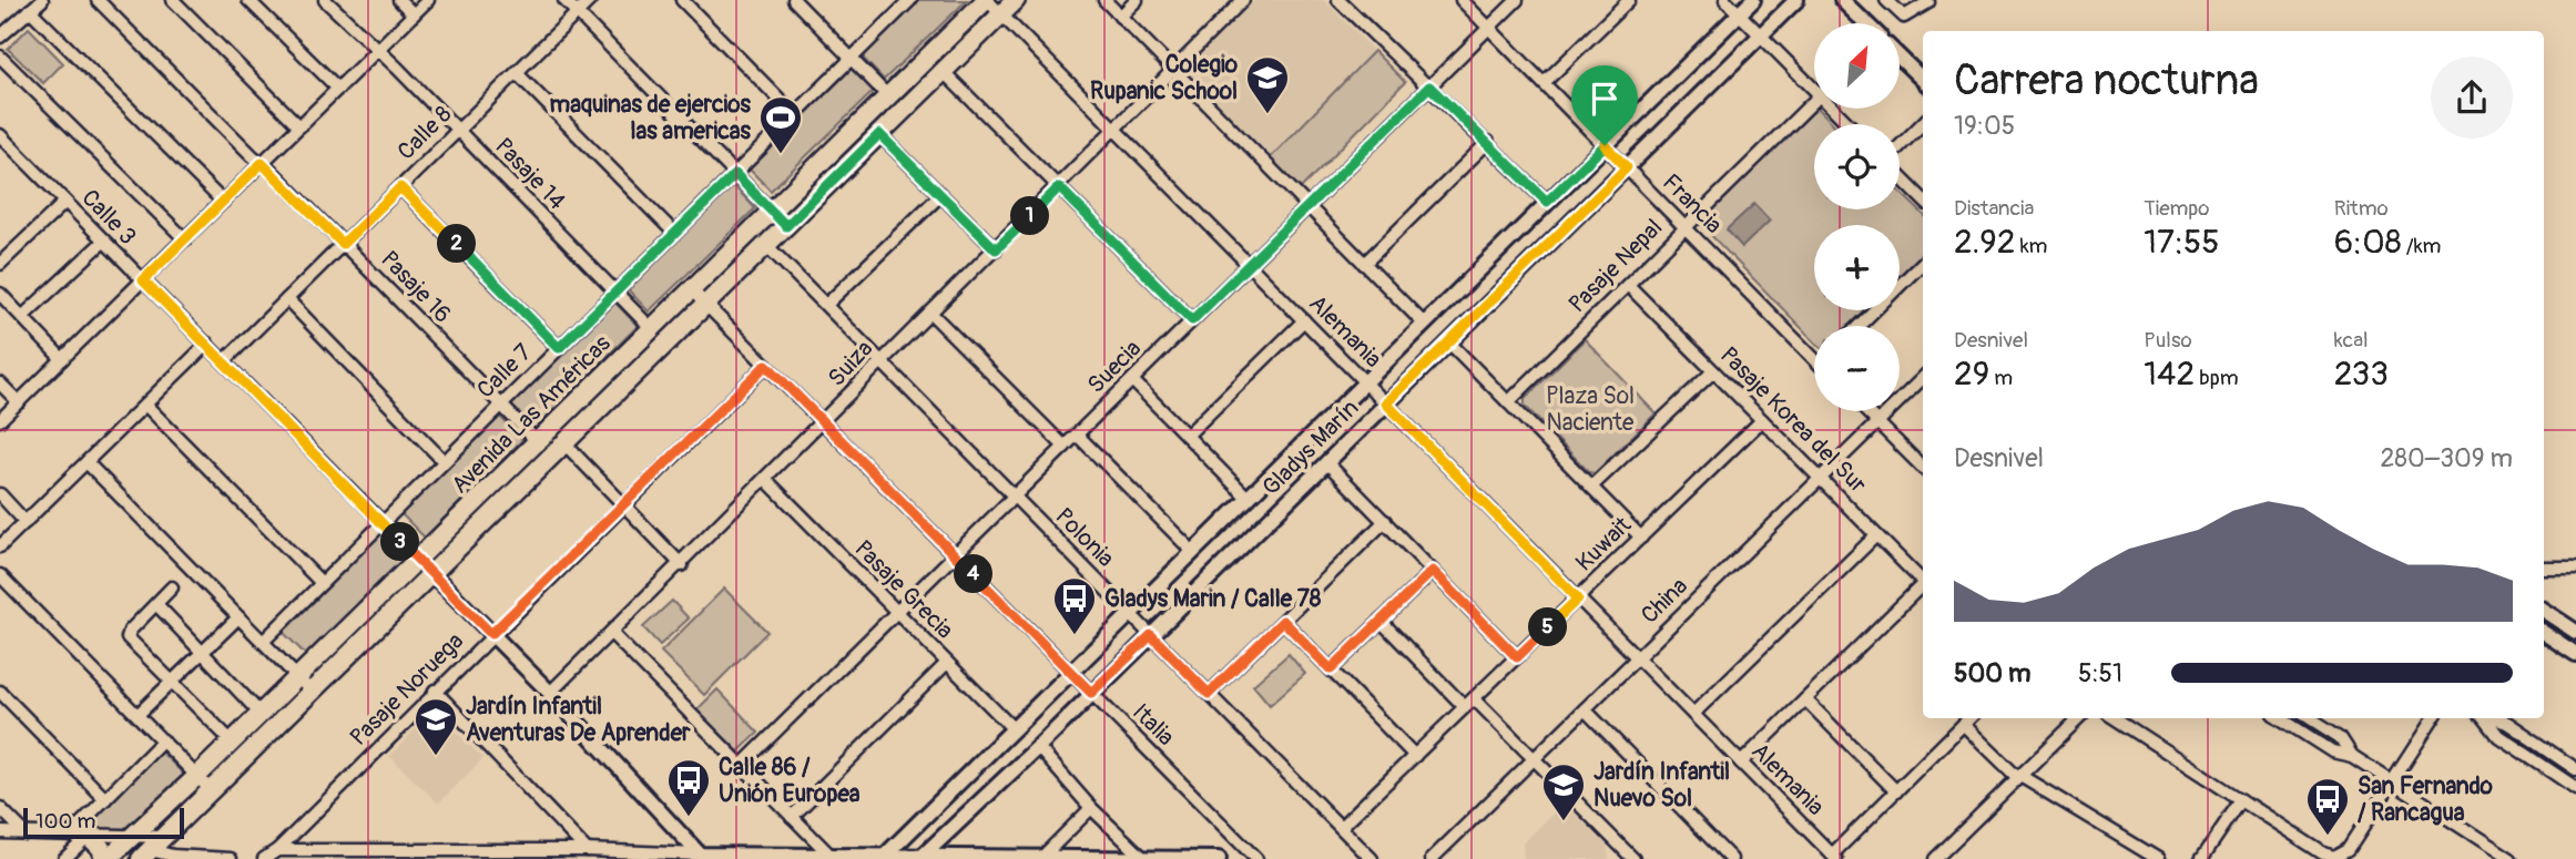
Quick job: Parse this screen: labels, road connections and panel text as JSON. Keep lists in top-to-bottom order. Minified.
{"streets":{"main road":["Avenida Las Américas"],"street":["Calle 8","Pasaje 14","Francia","Calle 3","Pasaje Nepal","Pasaje 16","Alemania","Suiza","Suecia","Calle 7","Pasaje Korea del Sur","Gladys Marín","Polonia","Kuwait","Pasaje Grecia","China","Pasaje Noruega","Italia"]},"crossings":[["Calle 8","Pasaje 14"],["Calle 8","Calle 3"],["Calle 8","Pasaje 16"],["Pasaje 14","Calle 7"],["Pasaje 14","Avenida Las Américas"],["Francia","Pasaje Nepal"],["Francia","Suecia"],["Francia","Gladys Marín"],["Calle 3","Calle 7"],["Calle 3","Avenida Las Américas"],["Pasaje Nepal","Pasaje Korea del Sur"],["Pasaje 16","Calle 7"],["Pasaje 16","Avenida Las Américas"],["Alemania","Suiza"],["Alemania","Suecia"],["Alemania","Avenida Las Américas"],["Alemania","Gladys Marín"],["Alemania","Kuwait"],["Alemania","China"],["Suiza","Polonia"],["Suiza","Pasaje Grecia"],["Suiza","Italia"],["Suecia","Polonia"],["Suecia","Pasaje Grecia"],["Suecia","Italia"],["Avenida Las Américas","Polonia"],["Avenida Las Américas","Italia"],["Pasaje Korea del Sur","Kuwait"],["Pasaje Korea del Sur","China"],["Gladys Marín","Polonia"],["Gladys Marín","Pasaje Grecia"],["Gladys Marín","Italia"],["Polonia","Kuwait"],["Pasaje Noruega","Italia"]],"parks":["Plaza Sol Naciente"],"places":{"school or university":["Colegio Rupanic School","Jardín Infantil Aventuras De Aprender","Jardín Infantil Nuevo Sol"],"sports":["maquinas de ejercios las americas"],"bus stop":["Gladys Marin / Calle 78","Calle 86 / Unión Europea","San Fernando / Rancagua"]},"scale_bar":"100 m","north":"top right","page":{"map_buttons":["+","−"],"heading":["Carrera nocturna","19:05"],"stats":[["Distancia","2.92 km"],["Tiempo","17:55"],["Ritmo","6:08 /km"],["Desnivel","29 m"],["Pulso","142 bpm"],["kcal","233"]],"pins":["1","2","3","4","5"],"chart":["Desnivel","280–309 m"],"list":[{"name":"500 m","note":"5:51"}],"scale":"100 m"}}
